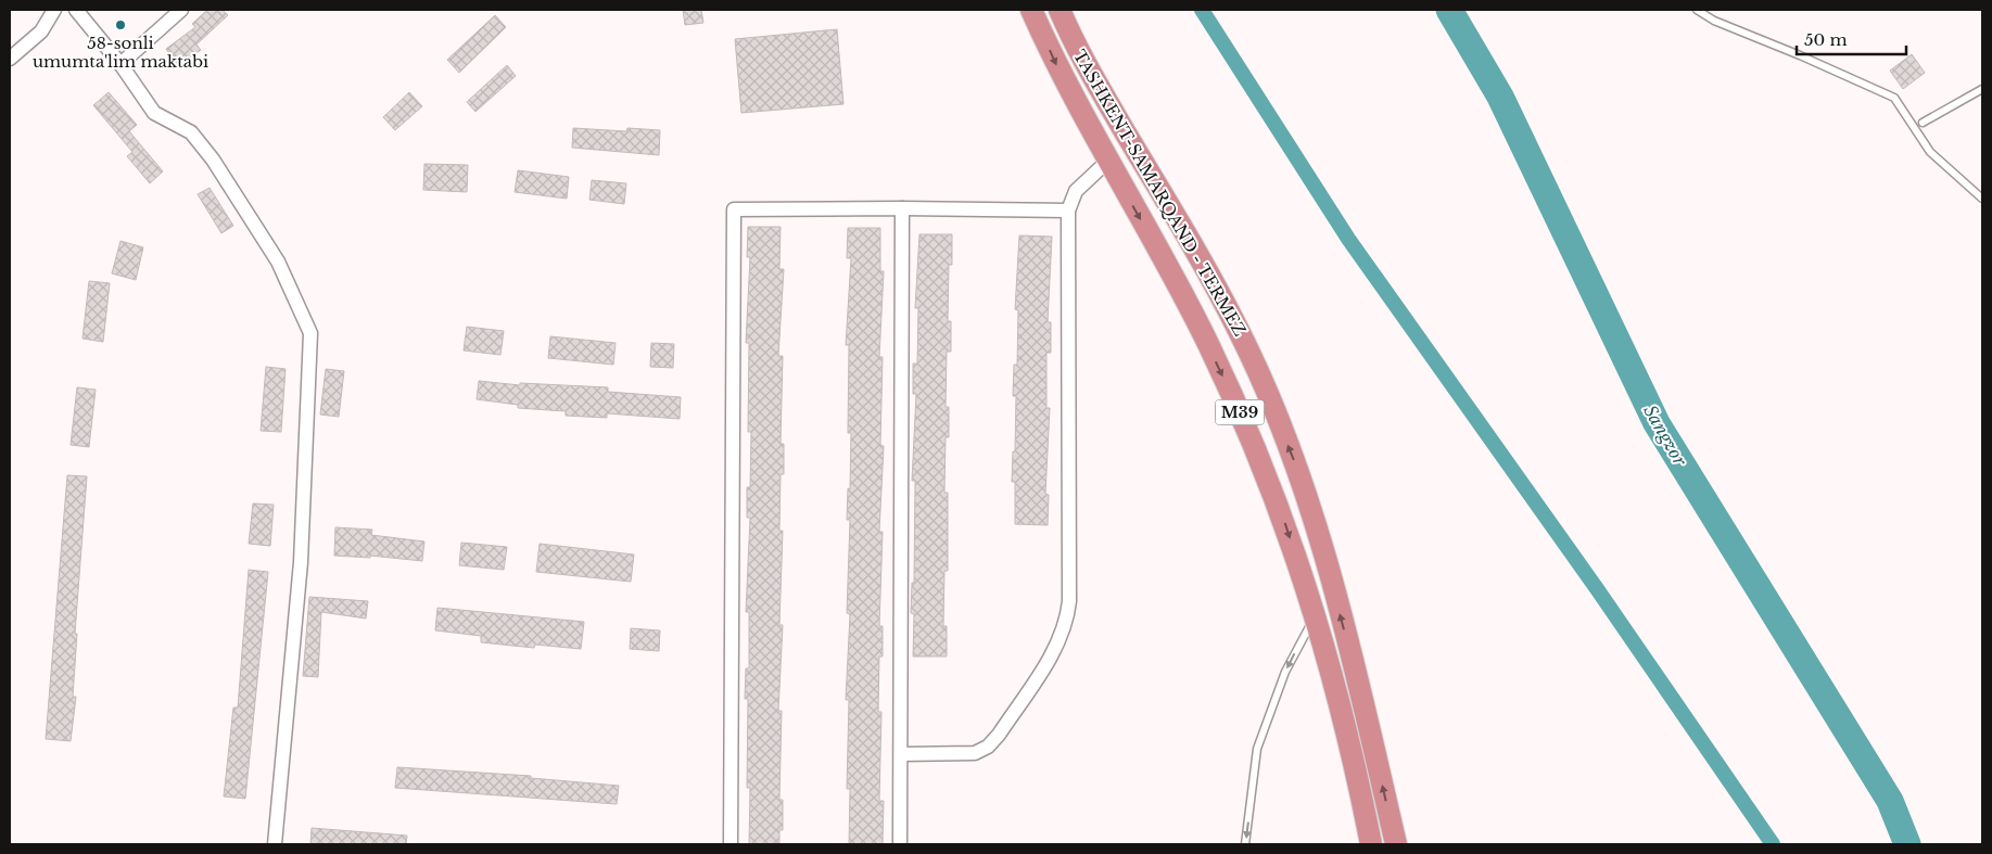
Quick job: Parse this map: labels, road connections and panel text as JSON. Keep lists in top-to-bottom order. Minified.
{"streets":{"highway":["TASHKENT-SAMARQAND - TERMEZ","M39"]},"water":["Sangzor"],"places":["58-sonli umumta'lim maktabi"],"scale_bar":"50 m"}
